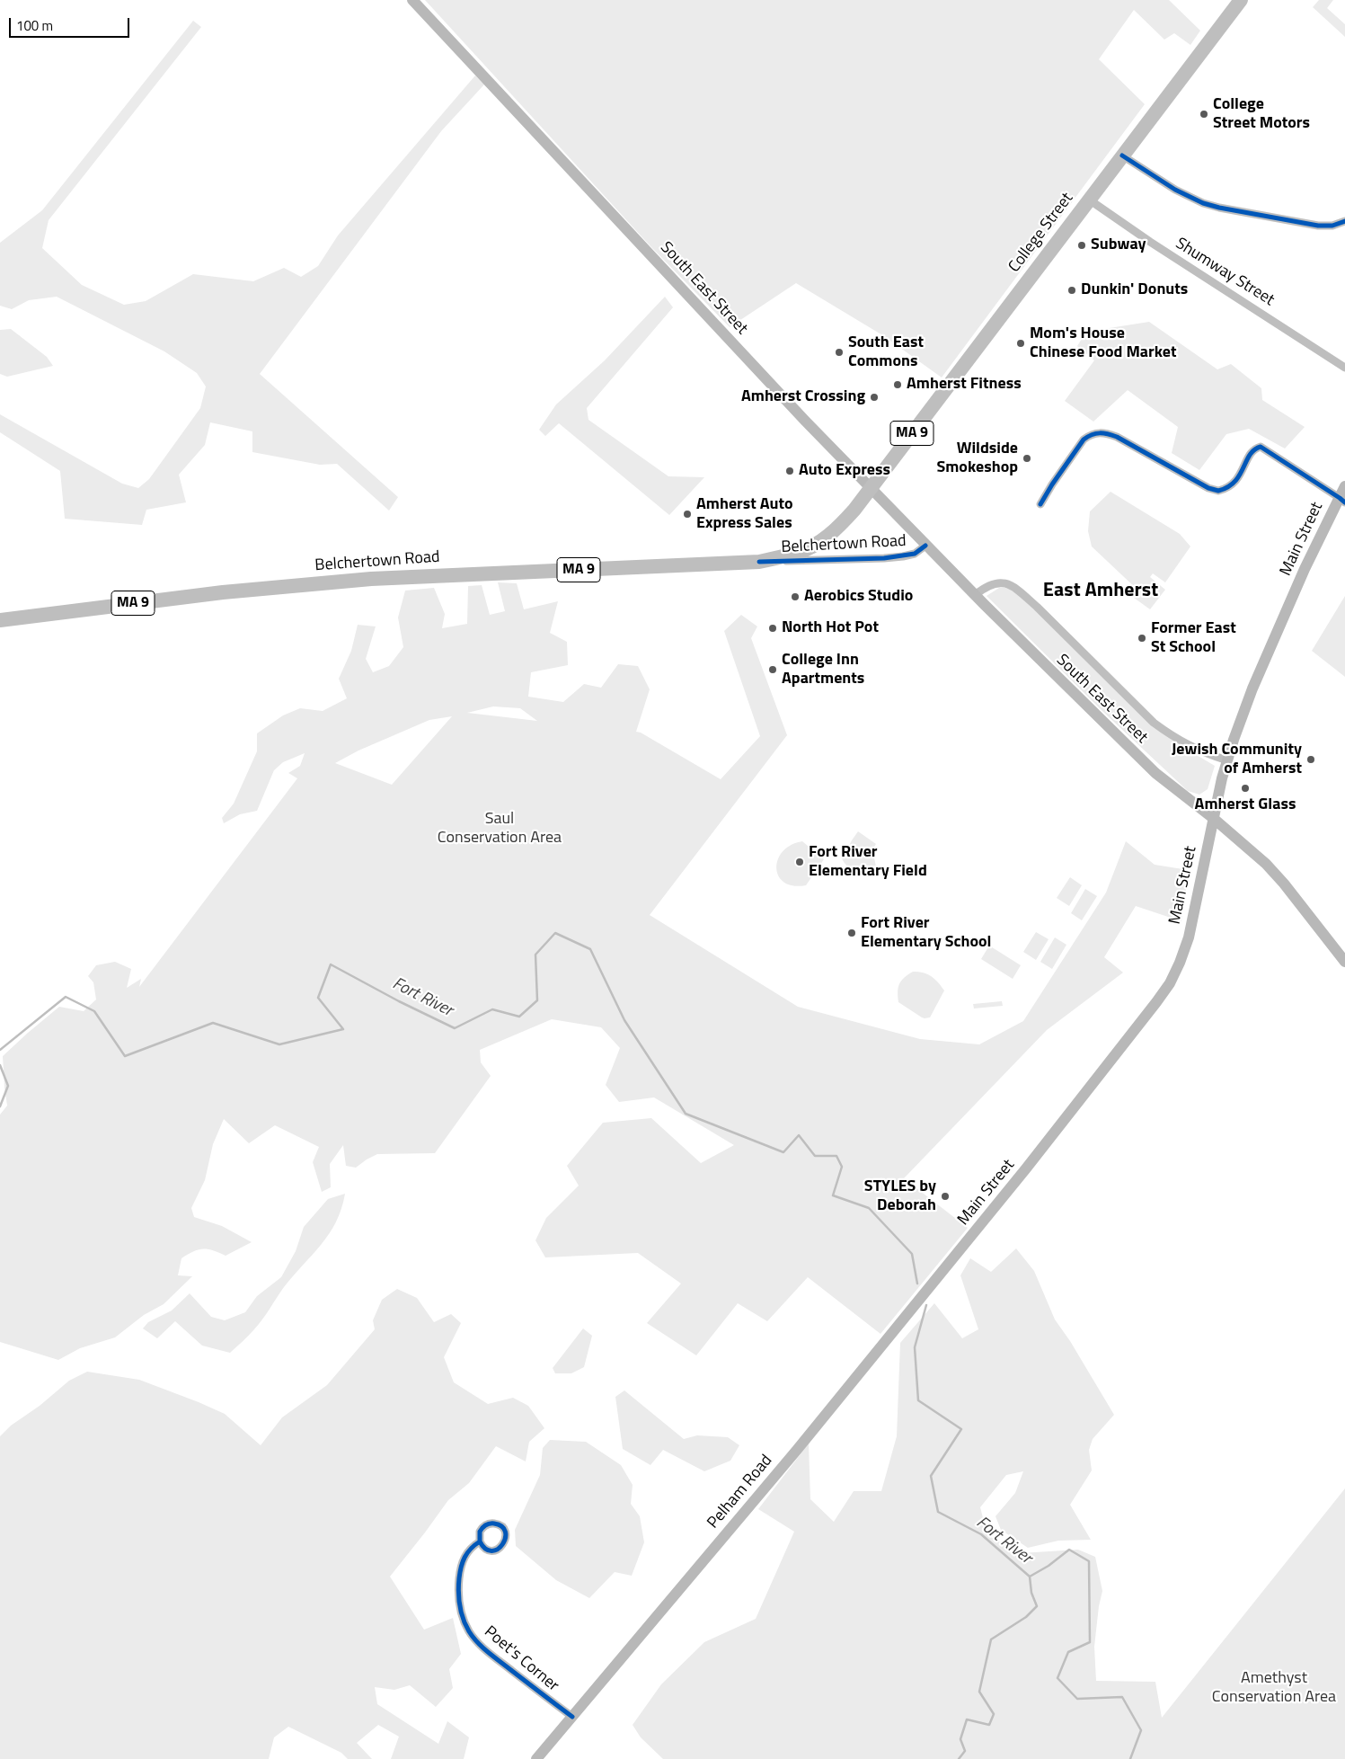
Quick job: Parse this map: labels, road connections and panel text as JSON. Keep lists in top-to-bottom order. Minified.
{"streets":{"highway":["College Street","MA 9","Belchertown Road"],"main road":["South East Street","Main Street","Pelham Road"],"street":["Shumway Street","Poet's Corner"]},"crossings":[["College Street","Shumway Street"],["College Street","South East Street"],["College Street","Belchertown Road"],["South East Street","Main Street"],["South East Street","Belchertown Road"],["Main Street","Pelham Road"],["Pelham Road","Poet's Corner"]],"districts":["East Amherst"],"water":["Fort River"],"parks":["Saul Conservation Area","Amethyst Conservation Area"],"places":["College Street Motors","Subway","Dunkin' Donuts","Mom's House Chinese Food Market","South East Commons","Amherst Fitness","Amherst Crossing","Wildside Smokeshop","Auto Express","Amherst Auto Express Sales","Aerobics Studio","North Hot Pot","Former East St School","College Inn Apartments","Jewish Community of Amherst","Amherst Glass","Fort River Elementary Field","Fort River Elementary School","STYLES by Deborah"],"scale_bar":"100 m"}
